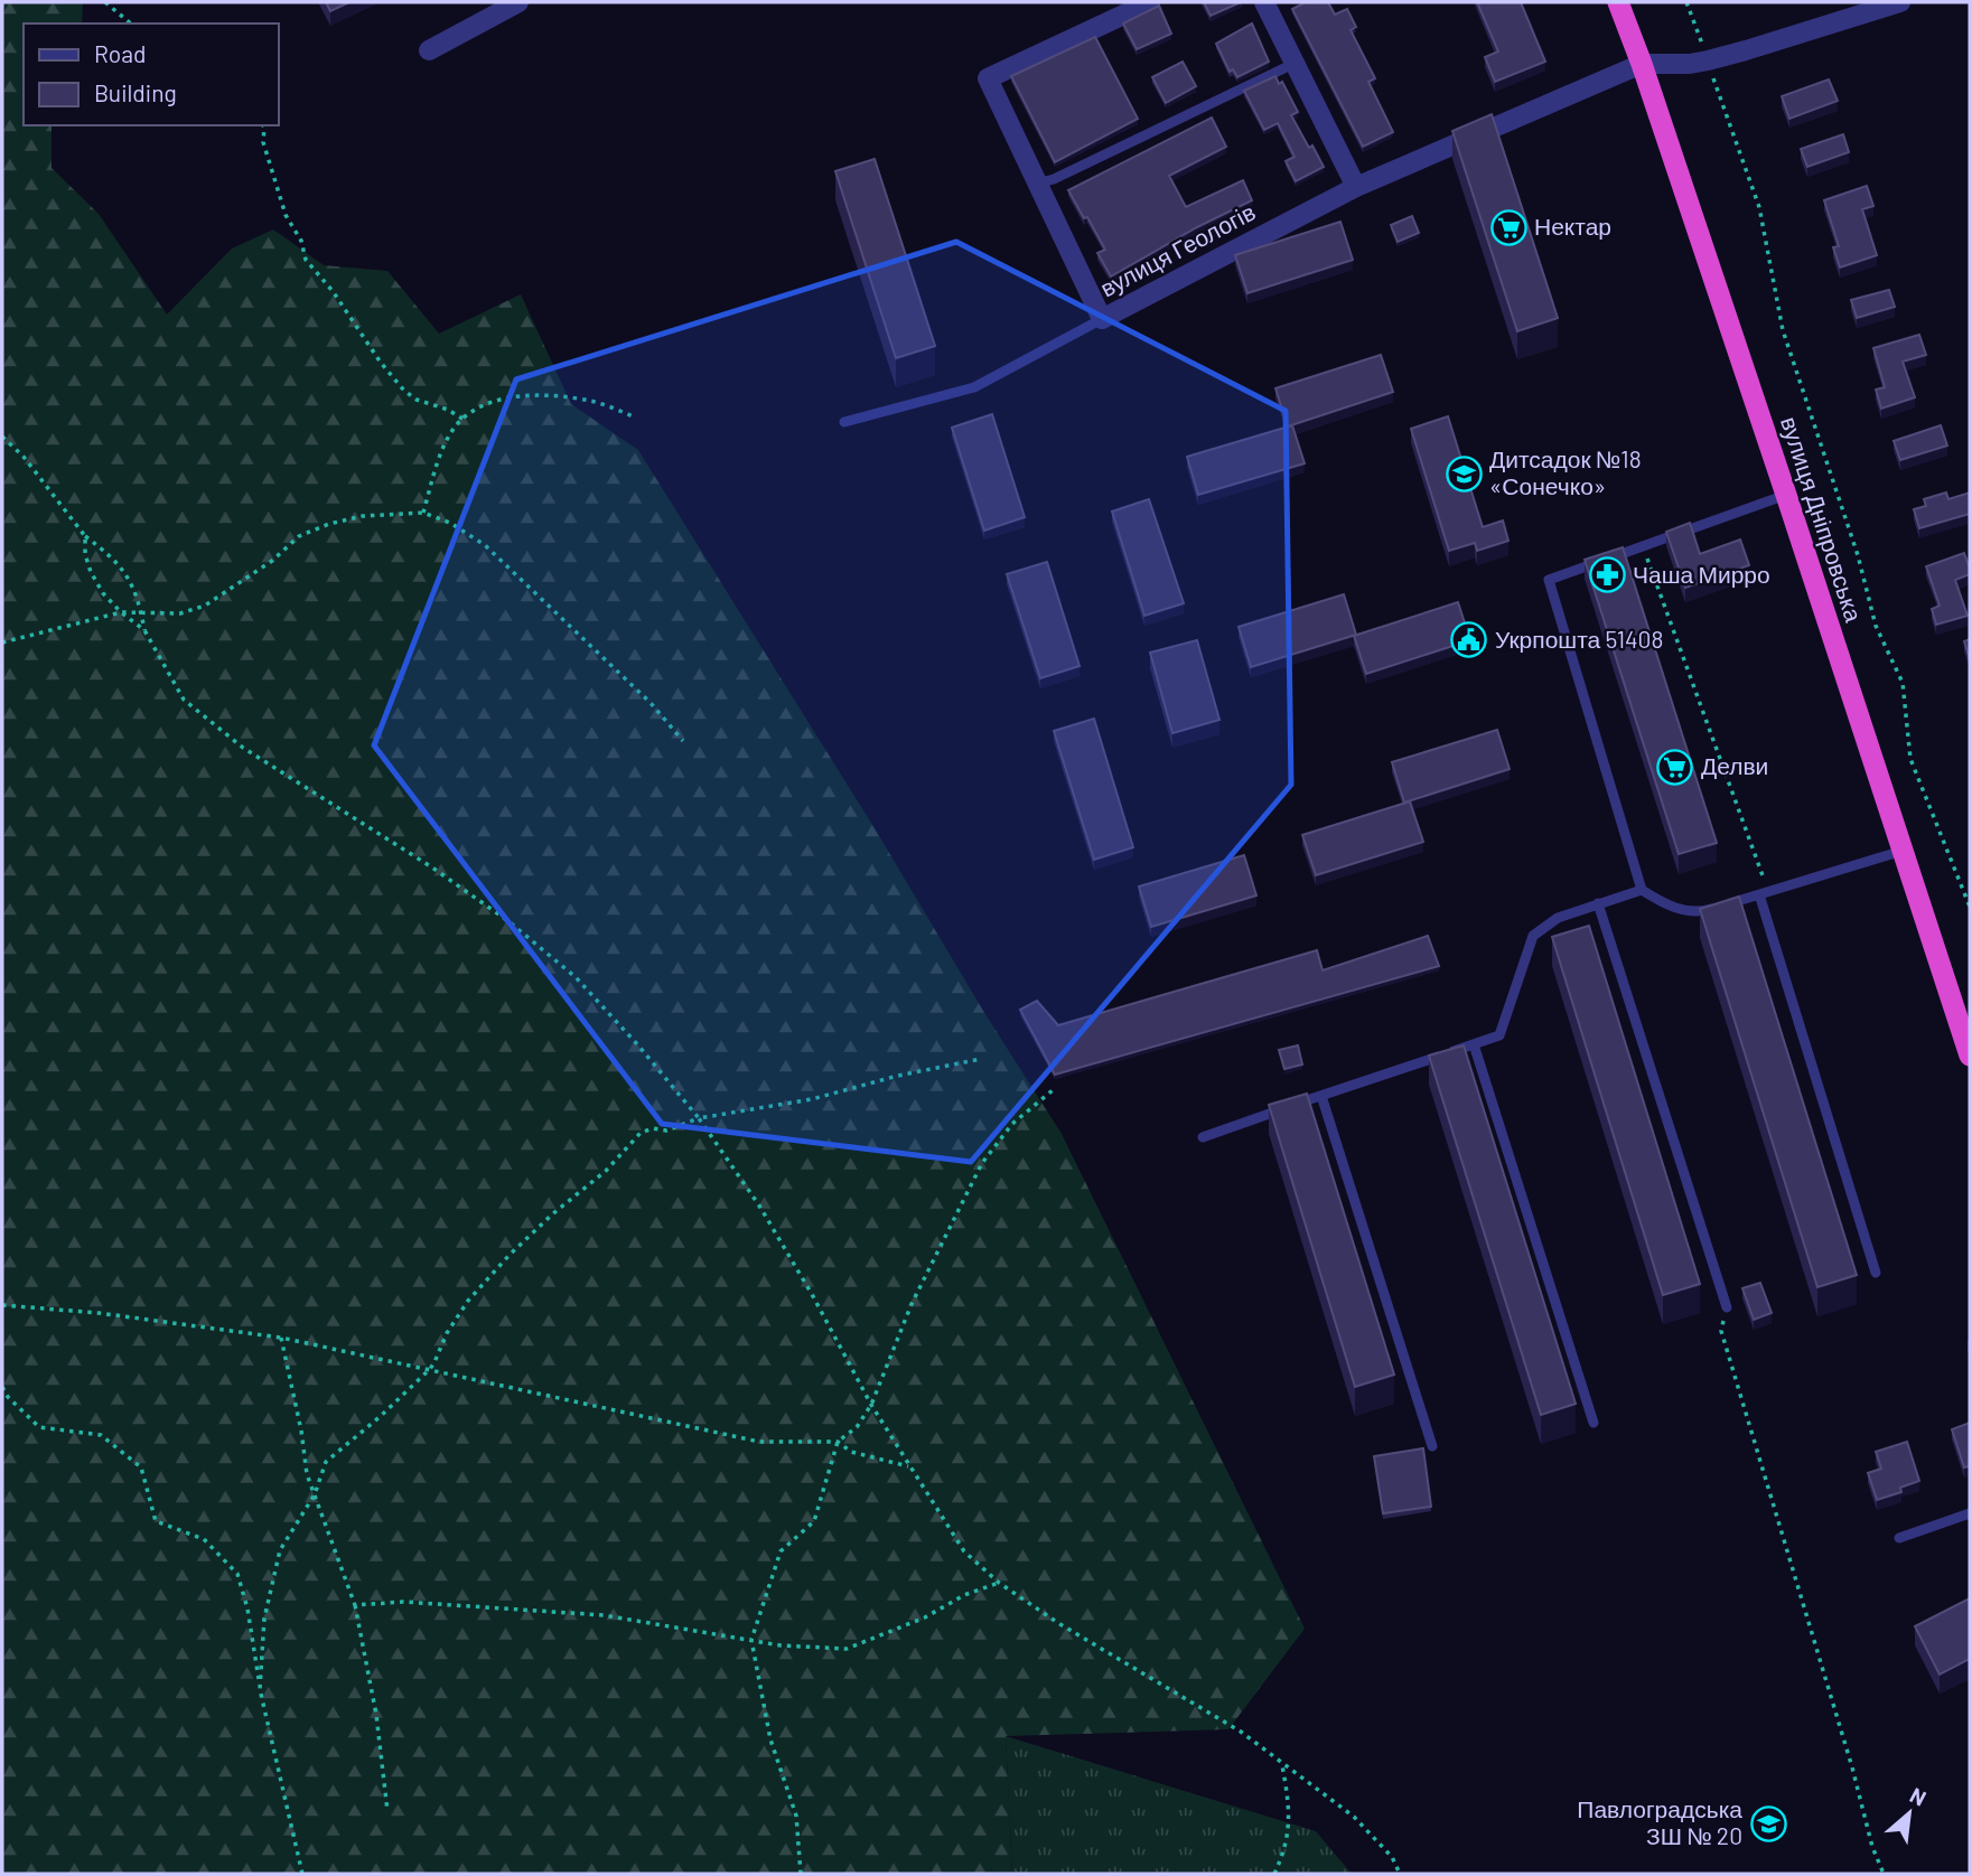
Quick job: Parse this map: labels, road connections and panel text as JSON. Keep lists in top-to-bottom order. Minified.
{"streets":{"highway":["вулиця Дніпровська"],"street":["вулиця Геологів"]},"crossings":[["вулиця Геологів","вулиця Дніпровська"]],"places":{"supermarket":["Нектар","Делви"],"school or university":["Дитсадок №18 «Сонечко»","Павлоградська ЗШ № 20"],"pharmacy":["Чаша Мирро"],"public building":["Укрпошта 51408"]},"legend":["Road","Building"],"north":"top right"}
